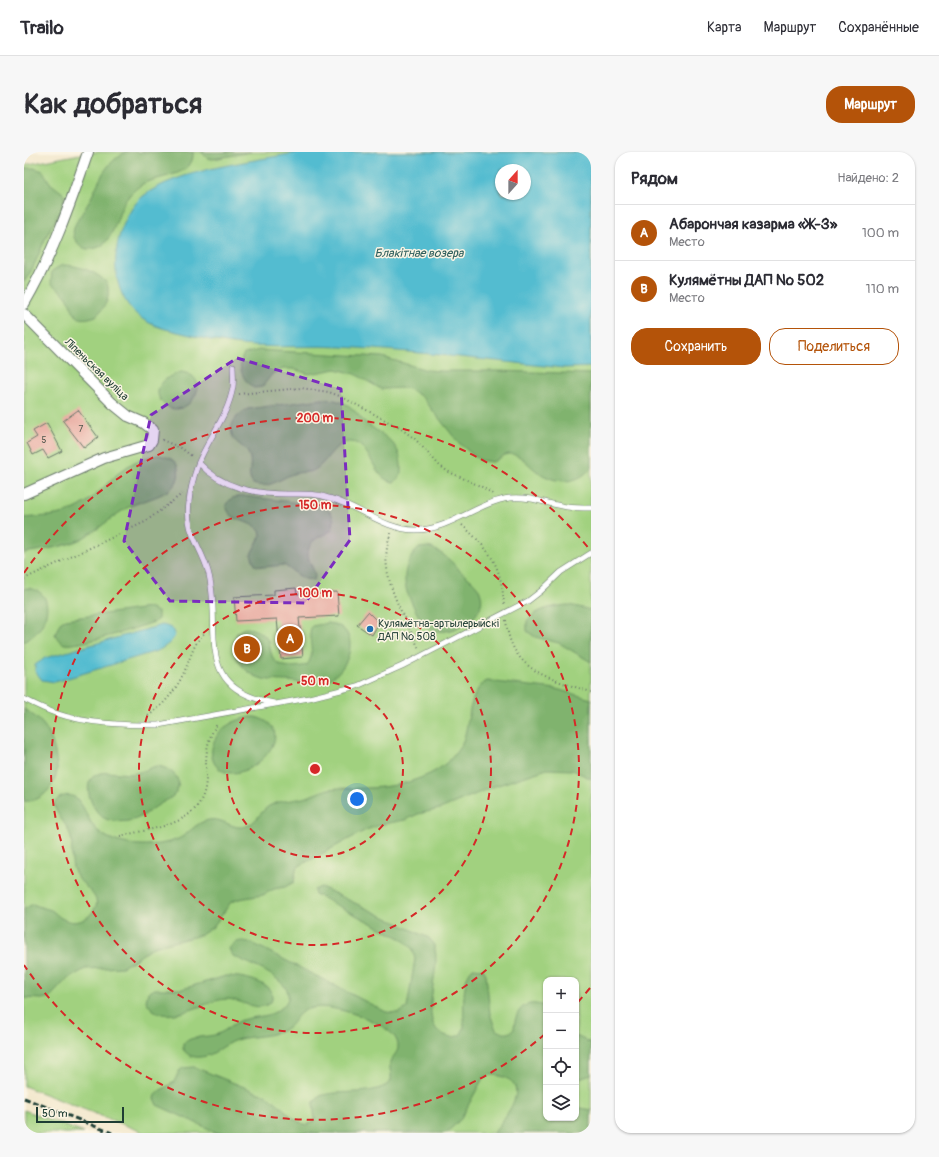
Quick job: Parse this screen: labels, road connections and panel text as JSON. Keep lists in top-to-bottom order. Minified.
{"streets":{"street":["Ліпеньская вуліца"]},"water":["Блакітнае возера"],"places":["Кулямётна-артылерыйскі ДАП № 508"],"house_numbers":["7","5"],"scale_bar":"50 m","north":"top","page":{"header":"Trailo","nav":["Карта","Маршрут","Сохранённые"],"buttons":["Маршрут",["Сохранить","Поделиться"]],"title":"Как добраться","heading":["Рядом","Найдено: 2"],"list":[{"mark":"A","name":"Абарончая казарма «Ж-З»","note":"Место","value":"100 m"},{"mark":"B","name":"Кулямётны ДАП № 502","note":"Место","value":"110 m"}],"pins":["A","B"],"map_buttons":["+","−"],"scale":"50 m"},"rings":["200 m","150 m","100 m","50 m"]}
